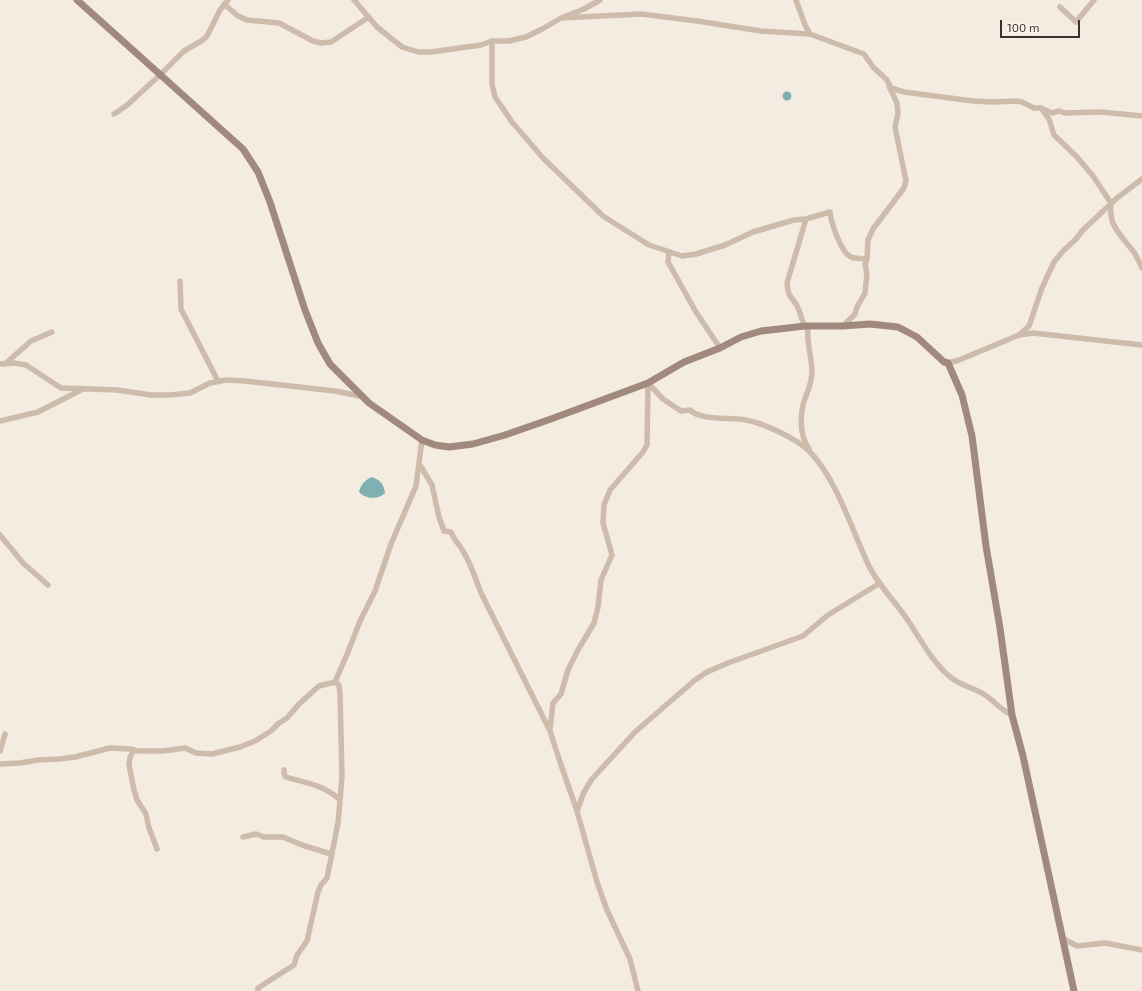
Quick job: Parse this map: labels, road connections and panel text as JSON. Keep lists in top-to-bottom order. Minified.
{"scale_bar":"100 m"}
